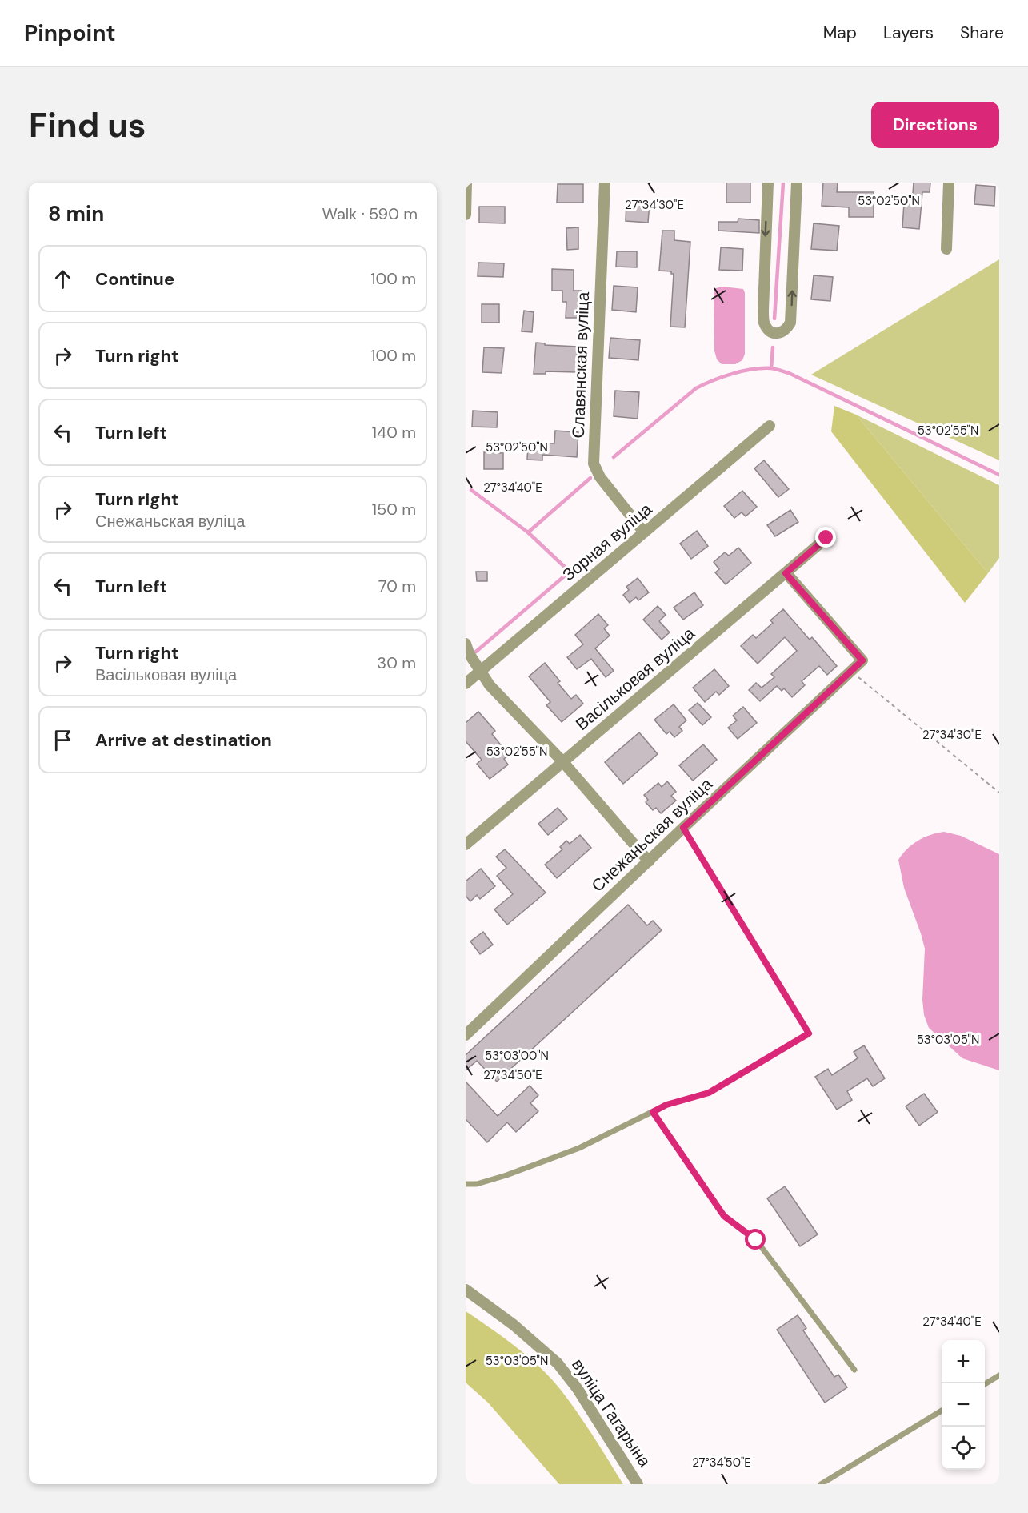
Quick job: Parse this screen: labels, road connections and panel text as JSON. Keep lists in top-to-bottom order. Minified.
{"streets":{"street":["Славянская вуліца","Зорная вуліца","Васільковая вуліца","Снежаньская вуліца","вуліца Гагарына"]},"crossings":[["Славянская вуліца","Зорная вуліца"],["Васільковая вуліца","Снежаньская вуліца"]],"page":{"header":"Pinpoint","nav":["Map","Layers","Share"],"buttons":"Directions","title":"Find us","heading":["8 min","Walk · 590 m"],"list":[["Continue","100 m"],["Turn right","100 m"],["Turn left","140 m"],["Turn right","Снежаньская вуліца","150 m"],["Turn left","70 m"],["Turn right","Васільковая вуліца","30 m"],"Arrive at destination"],"map_buttons":["+","−"]},"coordinates":["53°02'50\"N","27°34'30\"E","53°02'55\"N","27°34'40\"E","53°03'05\"N","53°03'00\"N","27°34'50\"E"]}
